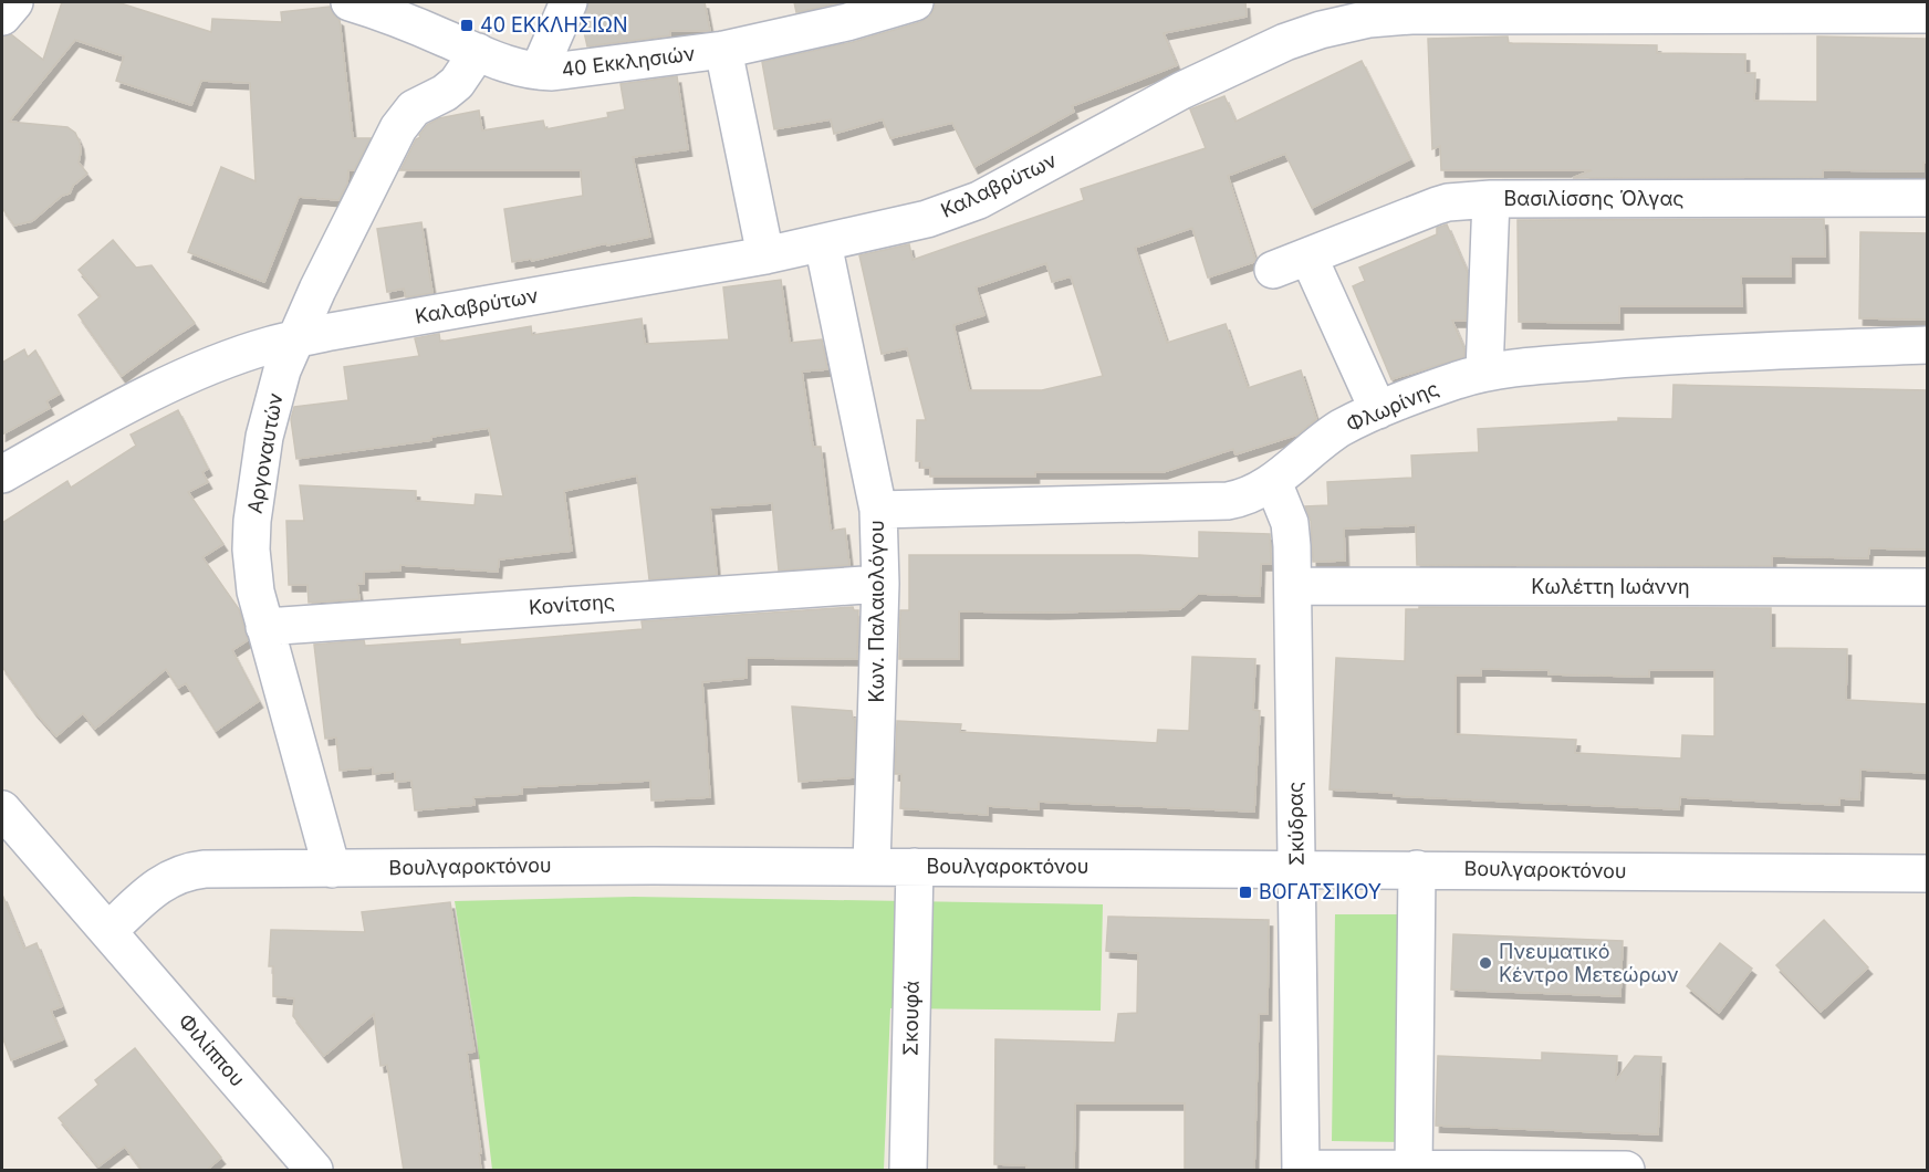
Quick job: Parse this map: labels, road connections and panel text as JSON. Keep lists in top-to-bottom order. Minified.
{"streets":{"street":["40 Εκκλησιών","Καλαβρύτων","Βασιλίσσης Όλγας","Φλωρίνης","Αργοναυτών","Κωλέττη Ιωάννη","Κονίτσης","Κων. Παλαιολόγου","Σκύδρας","Βουλγαροκτόνου","Σκουφά","Φιλίππου"]},"crossings":[["40 Εκκλησιών","Αργοναυτών"],["Καλαβρύτων","Αργοναυτών"],["Καλαβρύτων","Κων. Παλαιολόγου"],["Φλωρίνης","Κων. Παλαιολόγου"],["Φλωρίνης","Σκύδρας"],["Αργοναυτών","Κονίτσης"],["Αργοναυτών","Βουλγαροκτόνου"],["Κωλέττη Ιωάννη","Σκύδρας"],["Κονίτσης","Κων. Παλαιολόγου"],["Κων. Παλαιολόγου","Βουλγαροκτόνου"],["Σκύδρας","Βουλγαροκτόνου"],["Βουλγαροκτόνου","Σκουφά"],["Βουλγαροκτόνου","Φιλίππου"]],"places":{"transit":["40 ΕΚΚΛΗΣΙΩΝ","ΒΟΓΑΤΣΙΚΟΥ"],"other":["Πνευματικό Κέντρο Μετεώρων"]}}
